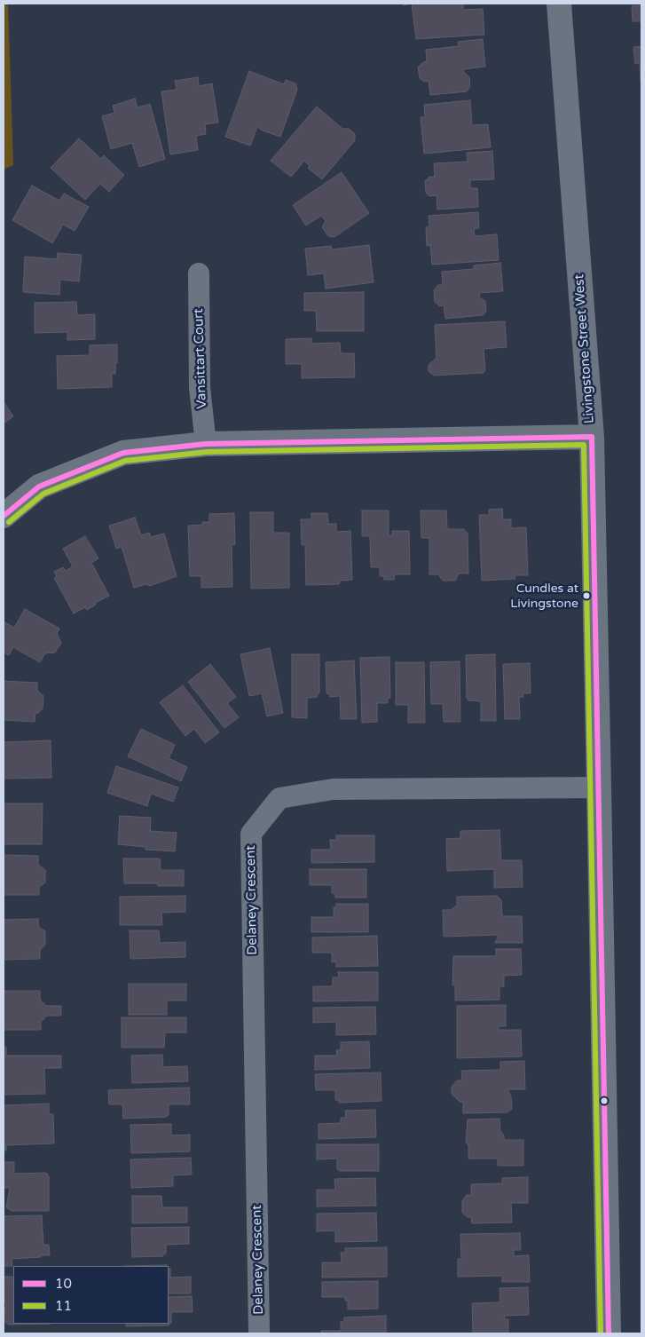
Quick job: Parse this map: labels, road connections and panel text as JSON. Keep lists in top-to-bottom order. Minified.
{"streets":{"street":["Livingstone Street West","Vansittart Court","Delaney Crescent"]},"crossings":[["Livingstone Street West","Delaney Crescent"]],"places":["Cundles at Livingstone"],"lines":["transit line 10","transit line 11"],"legend":["10","11"]}
